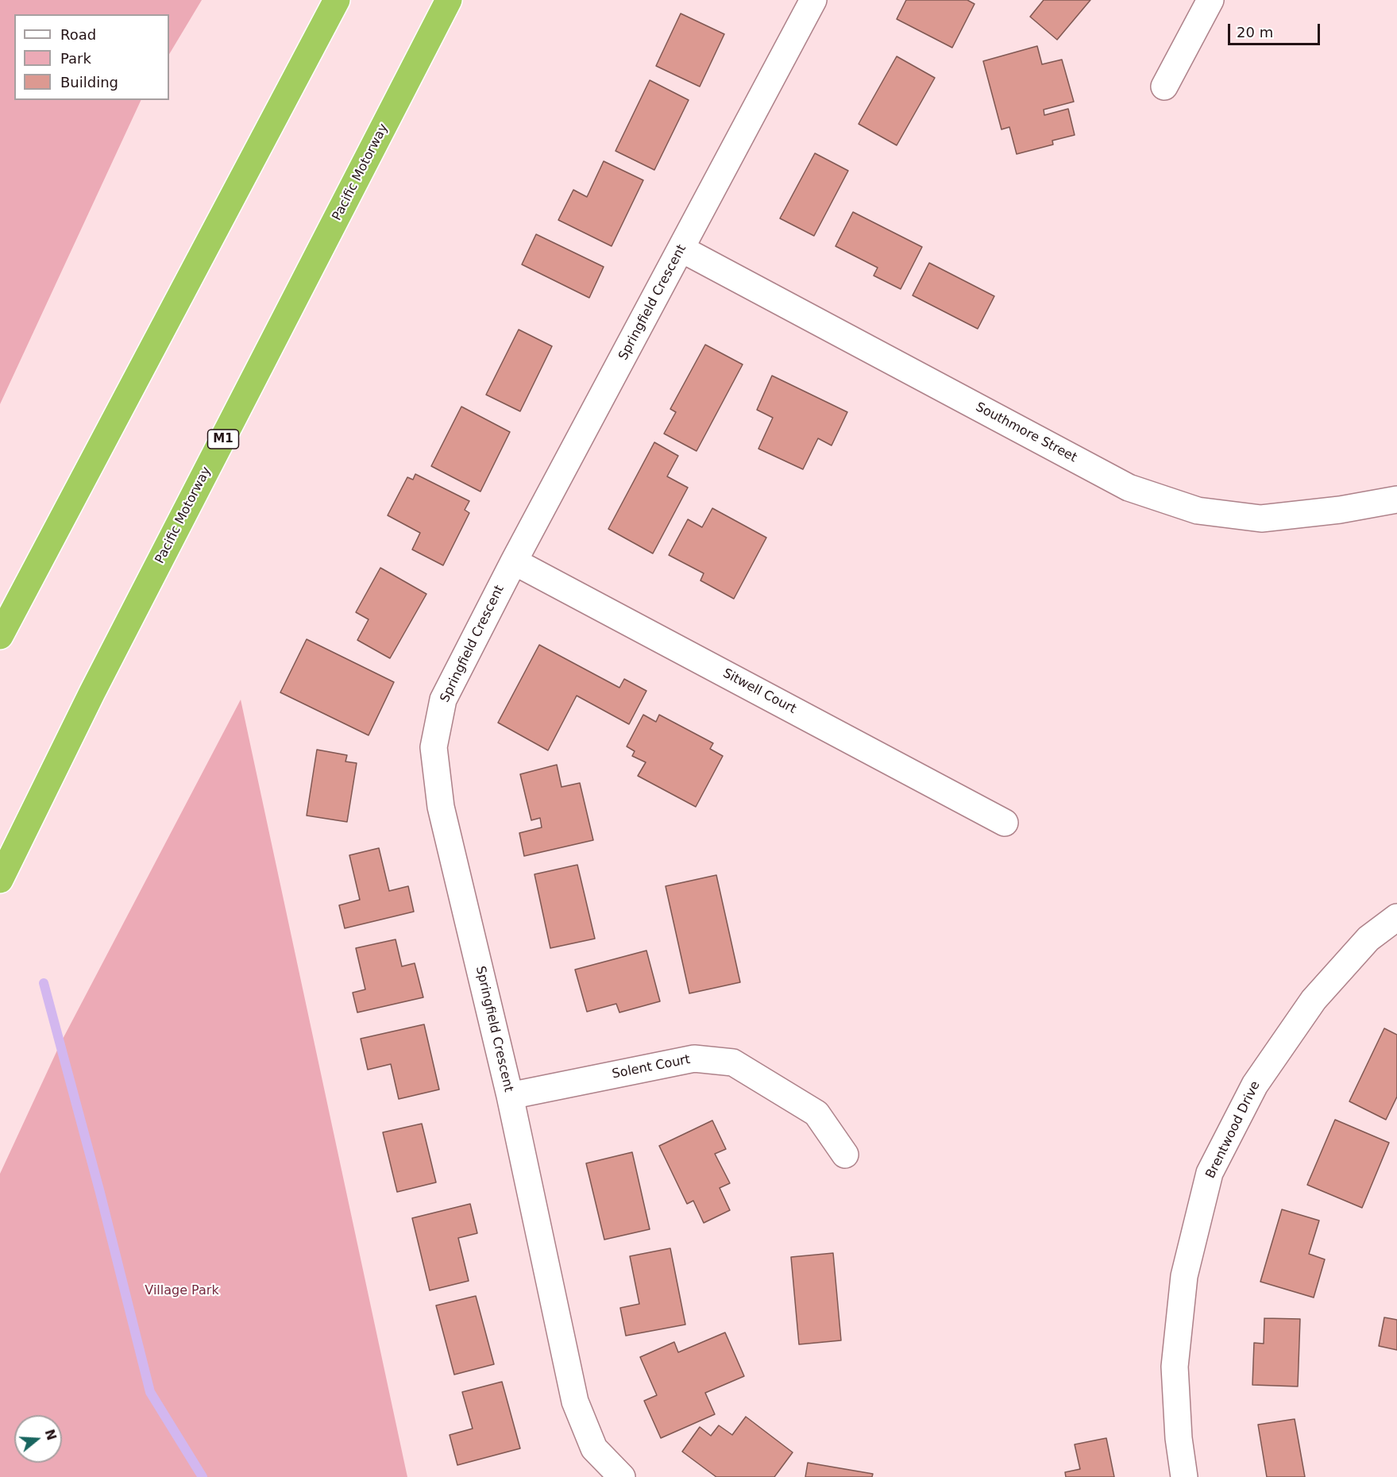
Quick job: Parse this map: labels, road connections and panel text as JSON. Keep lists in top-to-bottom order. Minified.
{"streets":{"highway":["Pacific Motorway","M1"],"street":["Springfield Crescent","Southmore Street","Sitwell Court","Solent Court","Brentwood Drive"]},"crossings":[["Springfield Crescent","Southmore Street"],["Springfield Crescent","Sitwell Court"],["Springfield Crescent","Solent Court"]],"parks":["Village Park"],"legend":["Road","Park","Building"],"scale_bar":"20 m","north":"right"}
